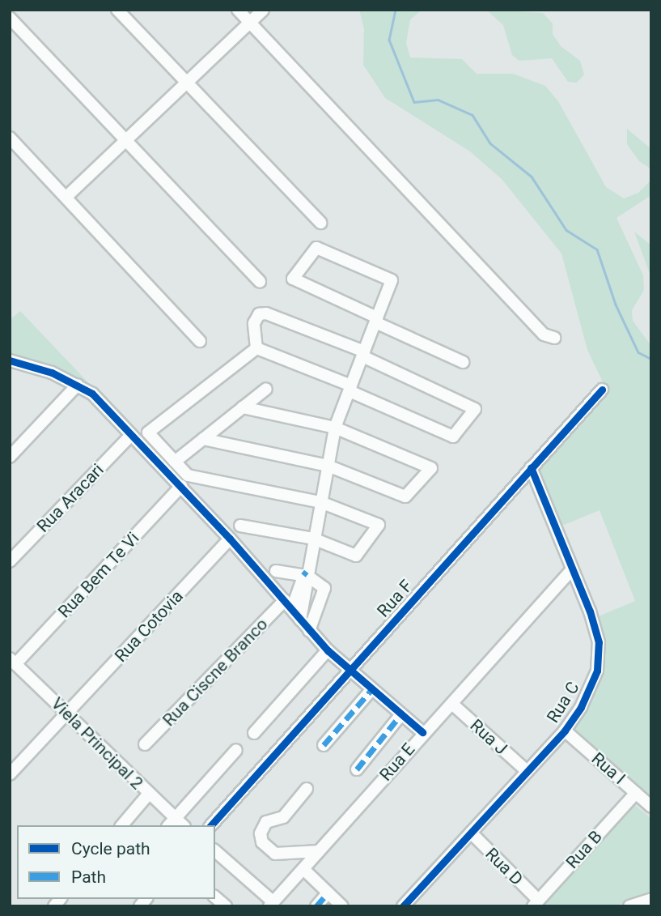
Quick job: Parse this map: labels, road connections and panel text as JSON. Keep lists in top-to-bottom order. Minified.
{"streets":{"street":["Rua Aracari","Rua Bem Te Vi","Rua F","Rua Cotovia","Rua Ciscne Branco","Rua C","Rua J","Viela Principal 2","Rua E","Rua I","Rua B","Rua D"]},"crossings":[["Rua Bem Te Vi","Viela Principal 2"],["Rua F","Rua C"],["Rua Cotovia","Viela Principal 2"],["Rua C","Rua J"],["Rua C","Rua E"],["Rua C","Rua I"],["Rua C","Rua D"],["Rua J","Rua E"],["Rua I","Rua B"],["Rua B","Rua D"]],"legend":["Cycle path","Path"]}
